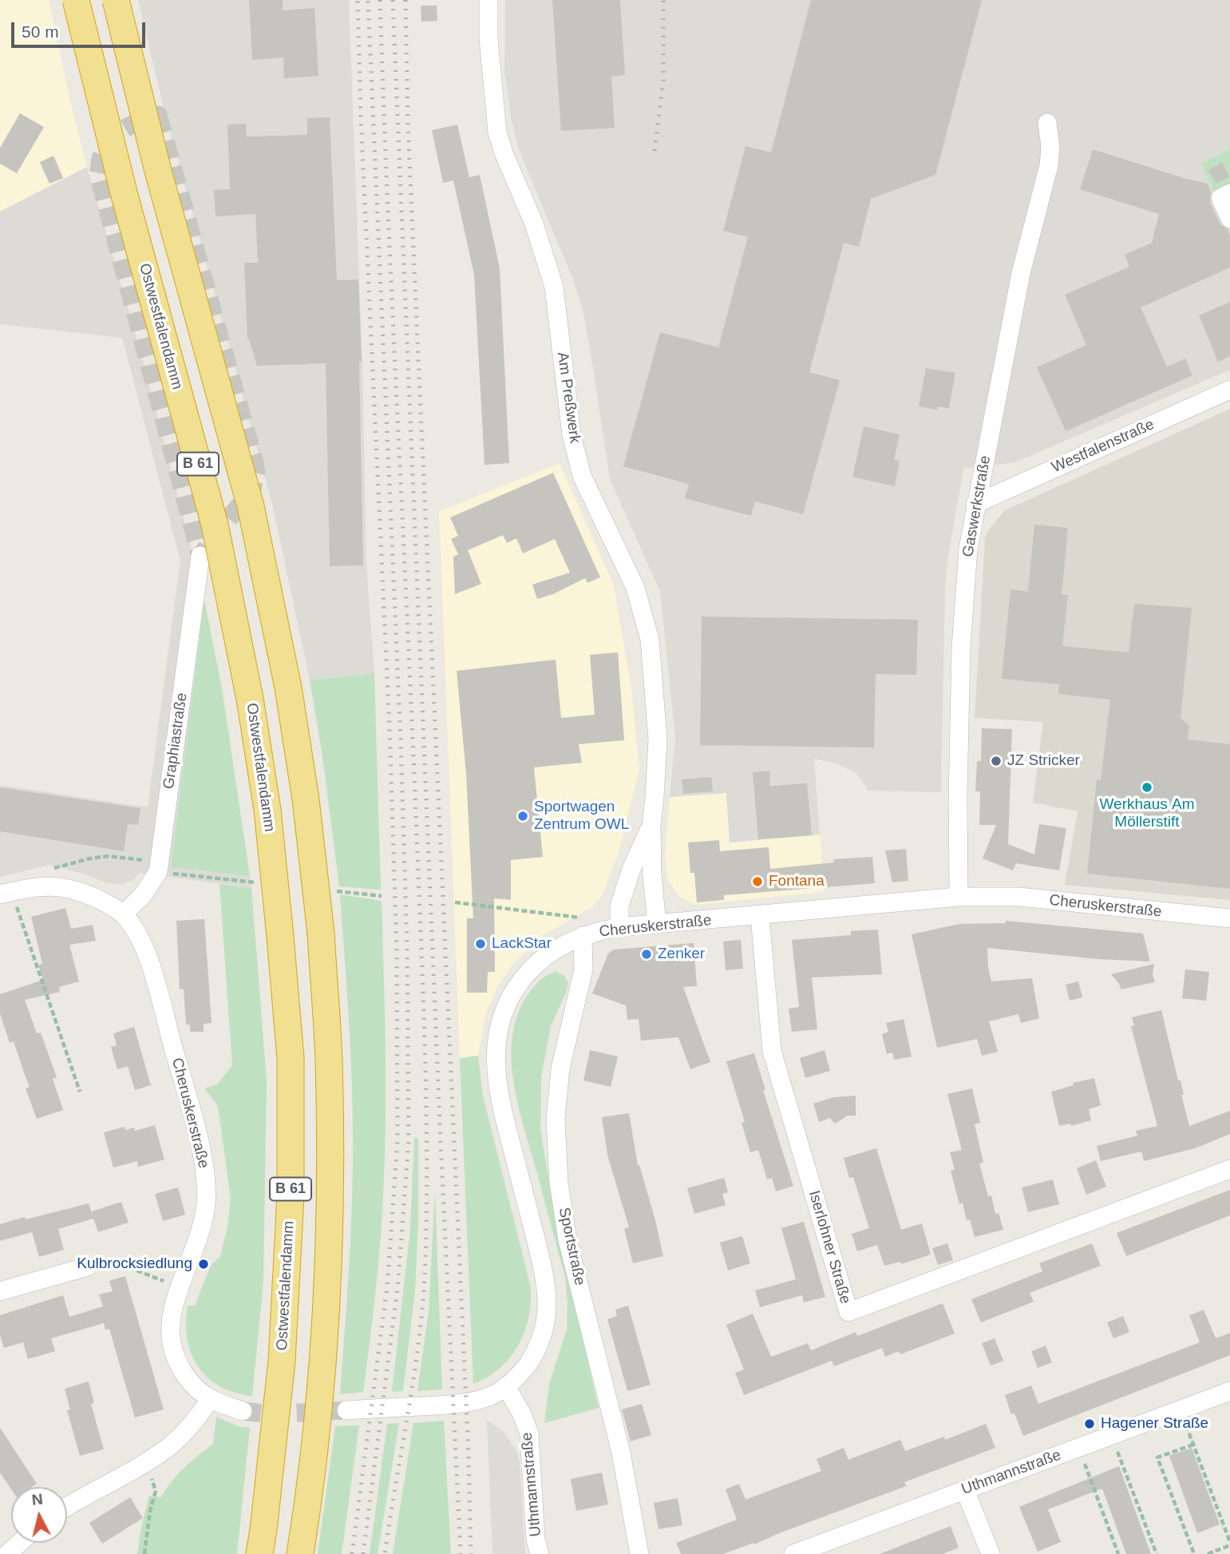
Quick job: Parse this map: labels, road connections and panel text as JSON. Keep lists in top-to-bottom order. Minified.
{"streets":{"highway":["Ostwestfalendamm","B 61"],"street":["Am Preßwerk","Westfalenstraße","Gaswerkstraße","Graphiastraße","Cheruskerstraße","Sportstraße","Iserlohner Straße","Uthmannstraße"]},"crossings":[["Am Preßwerk","Cheruskerstraße"],["Westfalenstraße","Gaswerkstraße"],["Gaswerkstraße","Cheruskerstraße"],["Graphiastraße","Cheruskerstraße"],["Cheruskerstraße","Sportstraße"],["Cheruskerstraße","Iserlohner Straße"],["Cheruskerstraße","Uthmannstraße"]],"places":["JZ Stricker","Werkhaus Am Möllerstift","Sportwagen Zentrum OWL","Fontana","LackStar","Zenker","Kulbrocksiedlung","Hagener Straße"],"scale_bar":"50 m","north":"top"}
